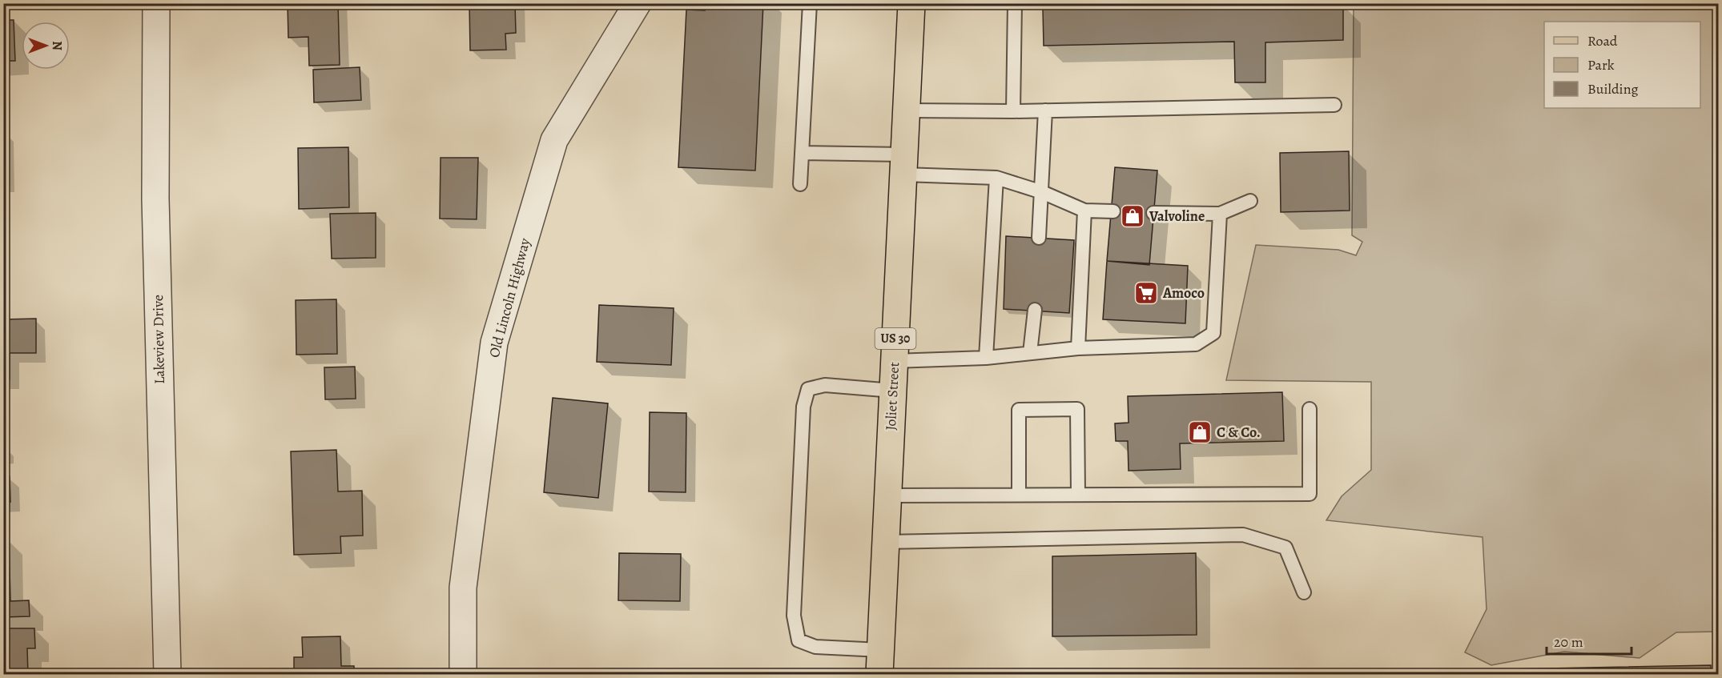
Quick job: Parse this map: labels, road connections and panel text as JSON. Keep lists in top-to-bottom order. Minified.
{"streets":{"main road":["US 30","Joliet Street"],"street":["Old Lincoln Highway","Lakeview Drive"]},"places":{"shop":["Valvoline","C & Co."],"supermarket":["Amoco"]},"legend":["Road","Park","Building"],"scale_bar":"20 m","north":"right"}
